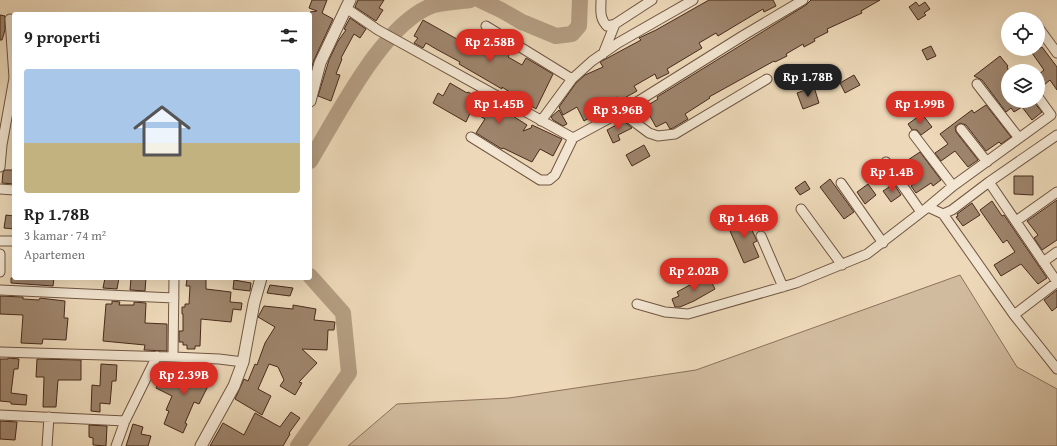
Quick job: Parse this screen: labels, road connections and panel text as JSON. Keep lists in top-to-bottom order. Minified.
{"page":{"heading":"9 properti","price":["Rp 2.58B","Rp 1.78B","Rp 1.45B","Rp 1.99B","Rp 3.96B","Rp 1.4B","Rp 1.46B","Rp 2.02B","Rp 2.39B"],"list":[{"name":"Rp 1.78B","note":"3 kamar · 74 m² · Apartemen"}]}}
